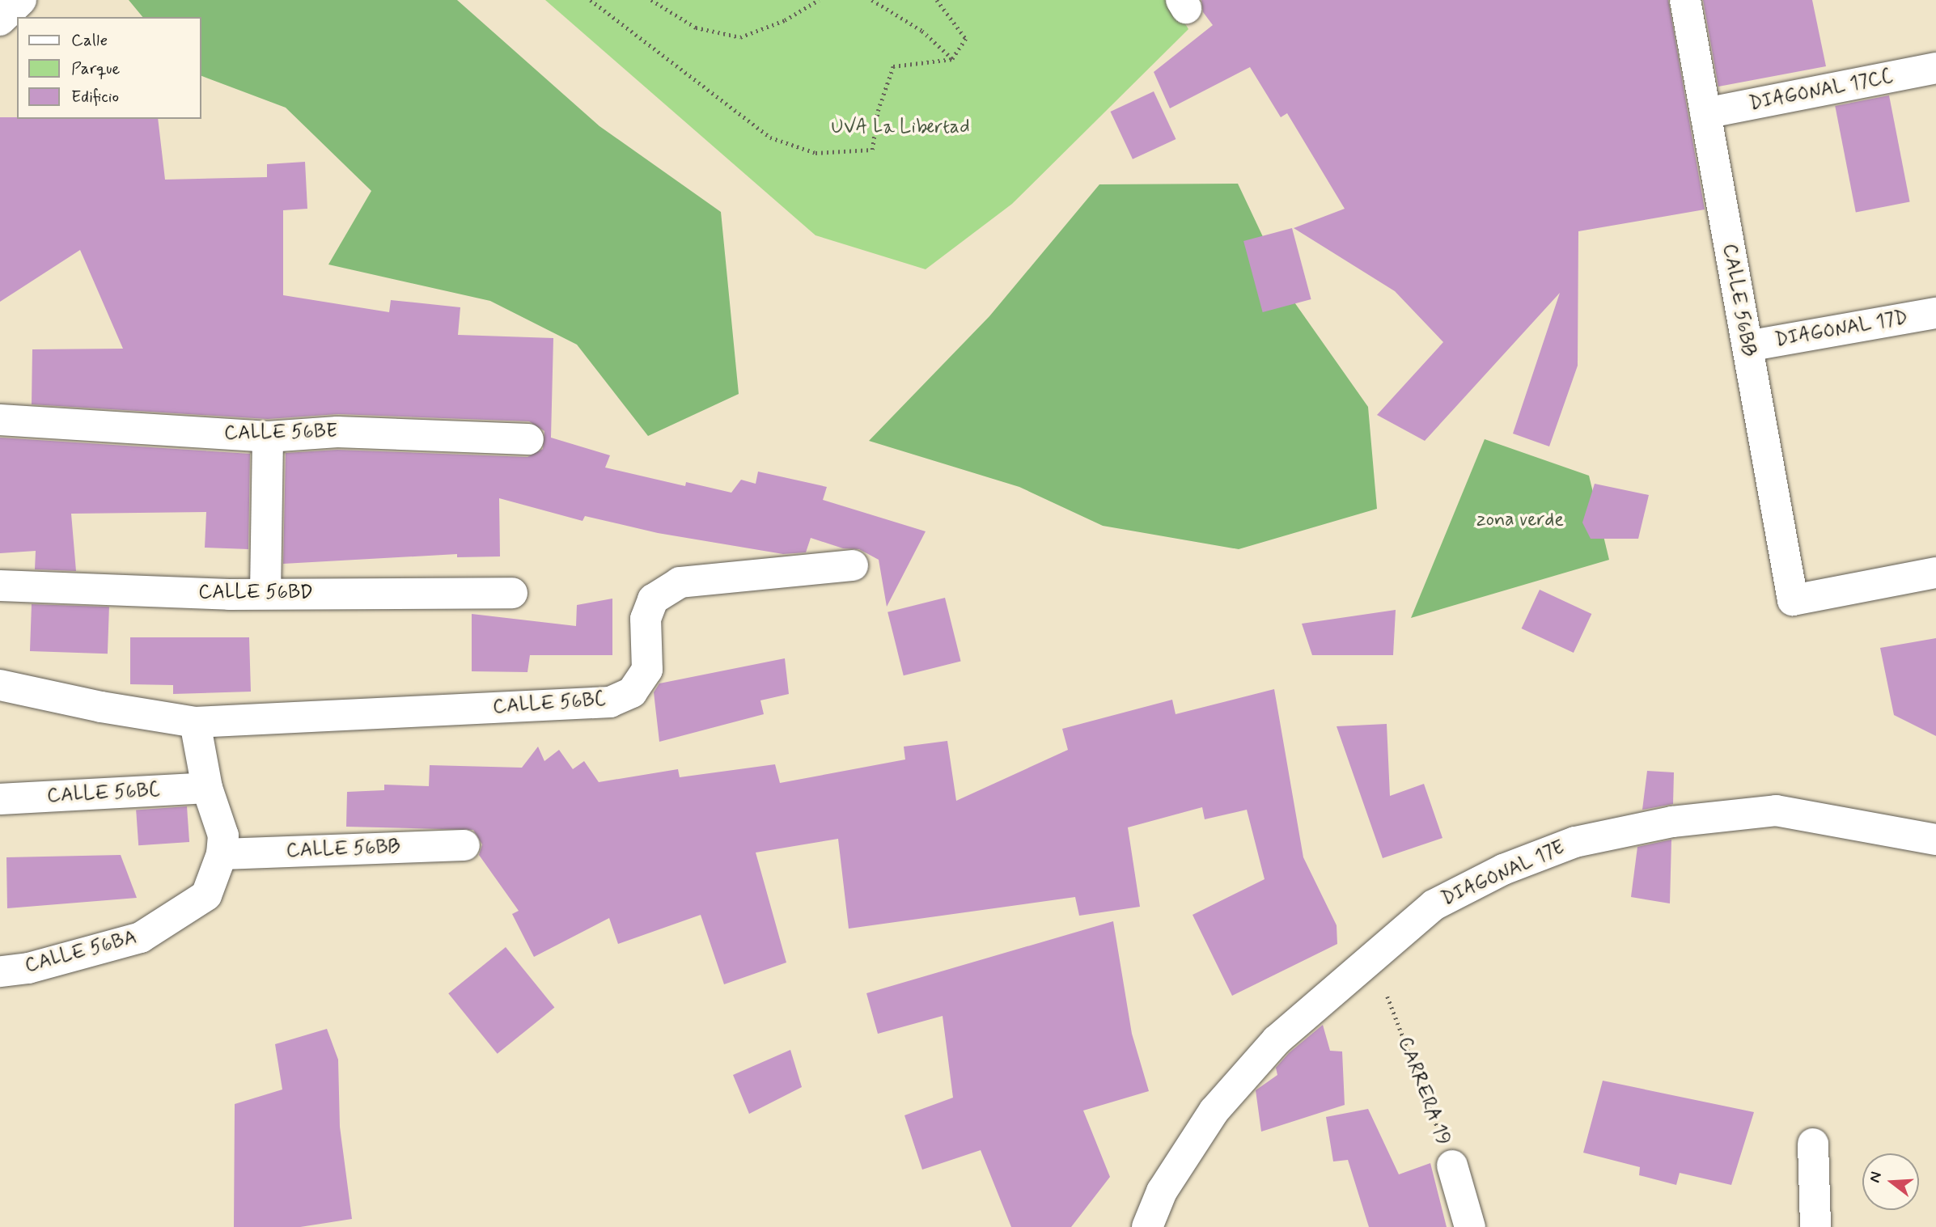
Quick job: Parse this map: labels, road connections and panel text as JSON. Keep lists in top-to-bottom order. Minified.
{"streets":{"street":["DIAGONAL 17CC","CALLE 56BB","DIAGONAL 17D","CALLE 56BE","CALLE 56BD","CALLE 56BC","DIAGONAL 17E","CALLE 56BA","CARRERA 19"]},"crossings":[["DIAGONAL 17CC","CALLE 56BB"],["CALLE 56BB","DIAGONAL 17D"],["CALLE 56BB","CALLE 56BA"],["CALLE 56BC","CALLE 56BA"],["DIAGONAL 17E","CARRERA 19"]],"parks":["UVA La Libertad","zona verde"],"legend":["Calle","Parque","Edificio"],"north":"left"}
